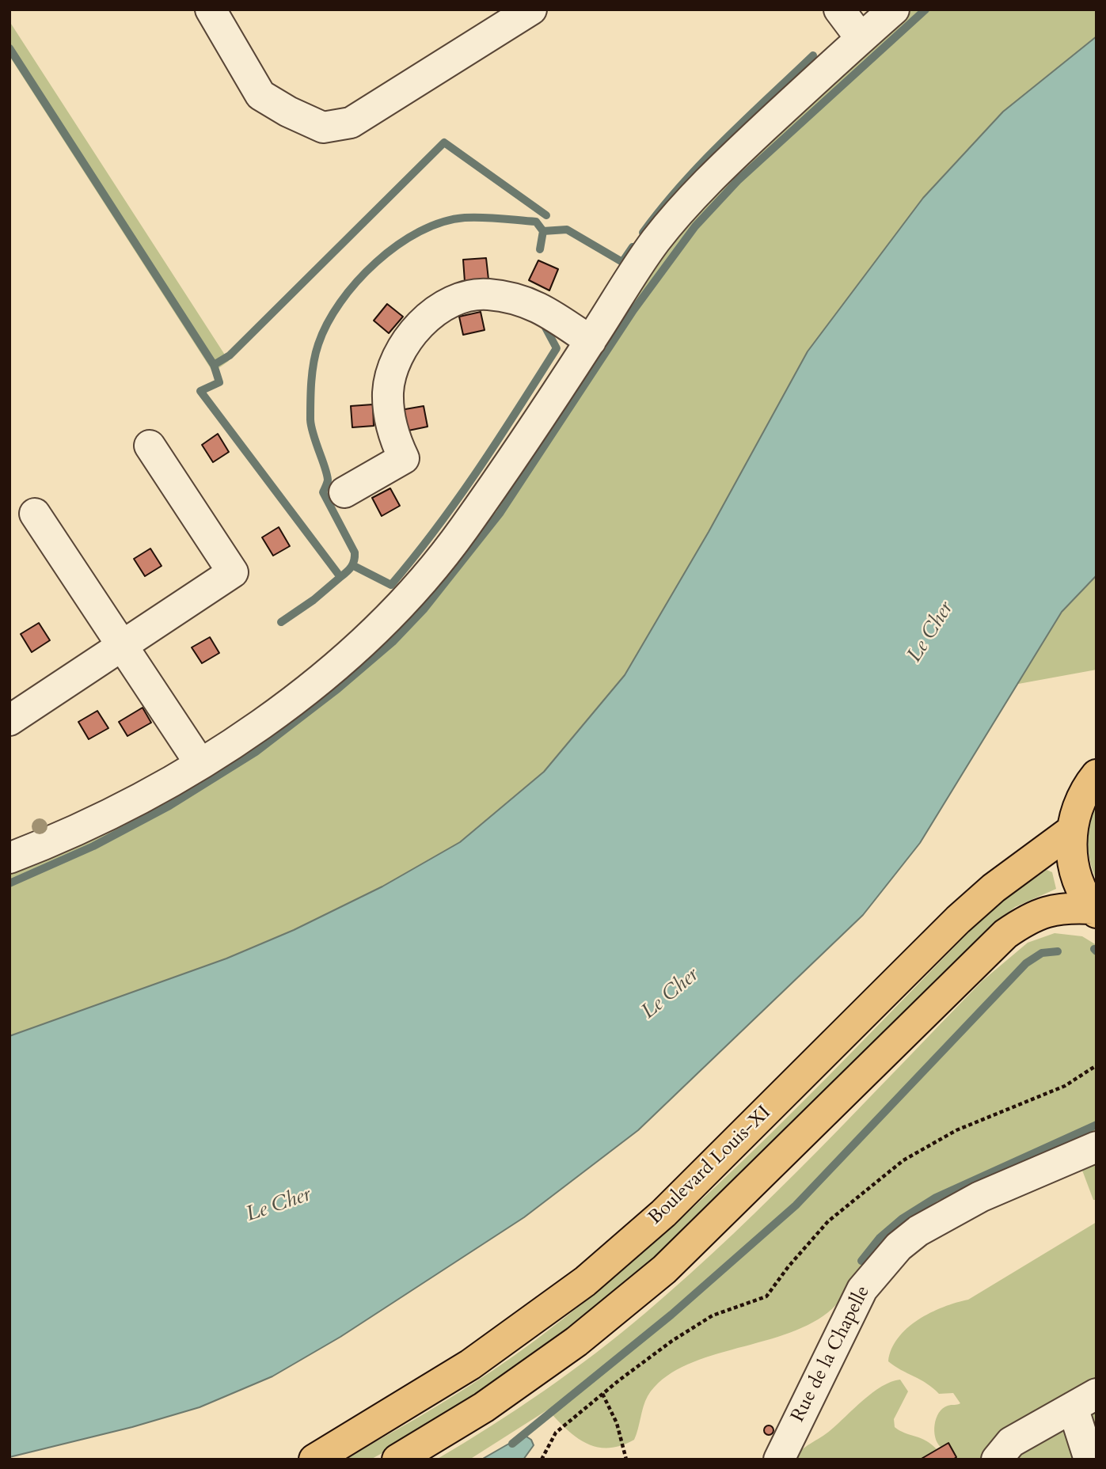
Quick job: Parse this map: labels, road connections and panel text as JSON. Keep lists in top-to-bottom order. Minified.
{"streets":{"main road":["Boulevard Louis-XI"],"street":["Rue de la Chapelle"]},"water":["Le Cher"]}
